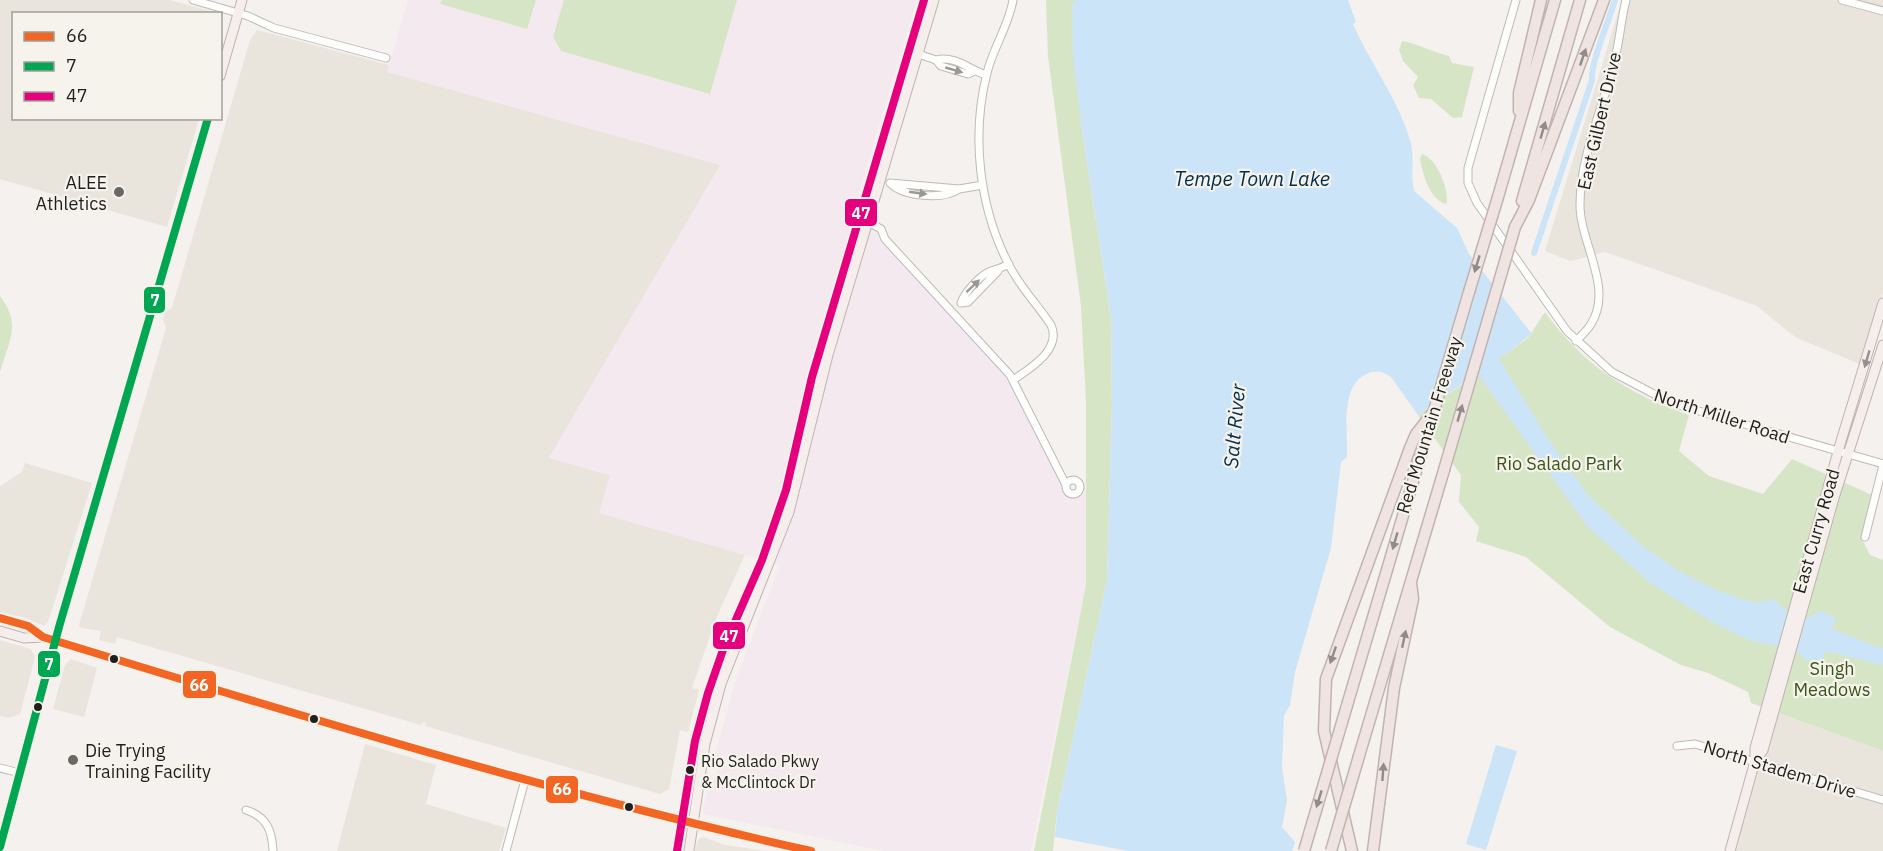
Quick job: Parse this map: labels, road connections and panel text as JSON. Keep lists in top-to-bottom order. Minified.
{"streets":{"highway":["Red Mountain Freeway"],"main road":["East Curry Road"],"street":["East Gilbert Drive","North Miller Road","North Stadem Drive"]},"crossings":[["East Gilbert Drive","North Miller Road"],["North Miller Road","East Curry Road"],["East Curry Road","North Stadem Drive"]],"water":["Tempe Town Lake","Salt River"],"parks":["Rio Salado Park","Singh Meadows"],"places":["ALEE Athletics","Die Trying Training Facility","Rio Salado Pkwy & McClintock Dr"],"lines":["transit line 47","transit line 7","transit line 66"],"legend":["66","7","47"]}
